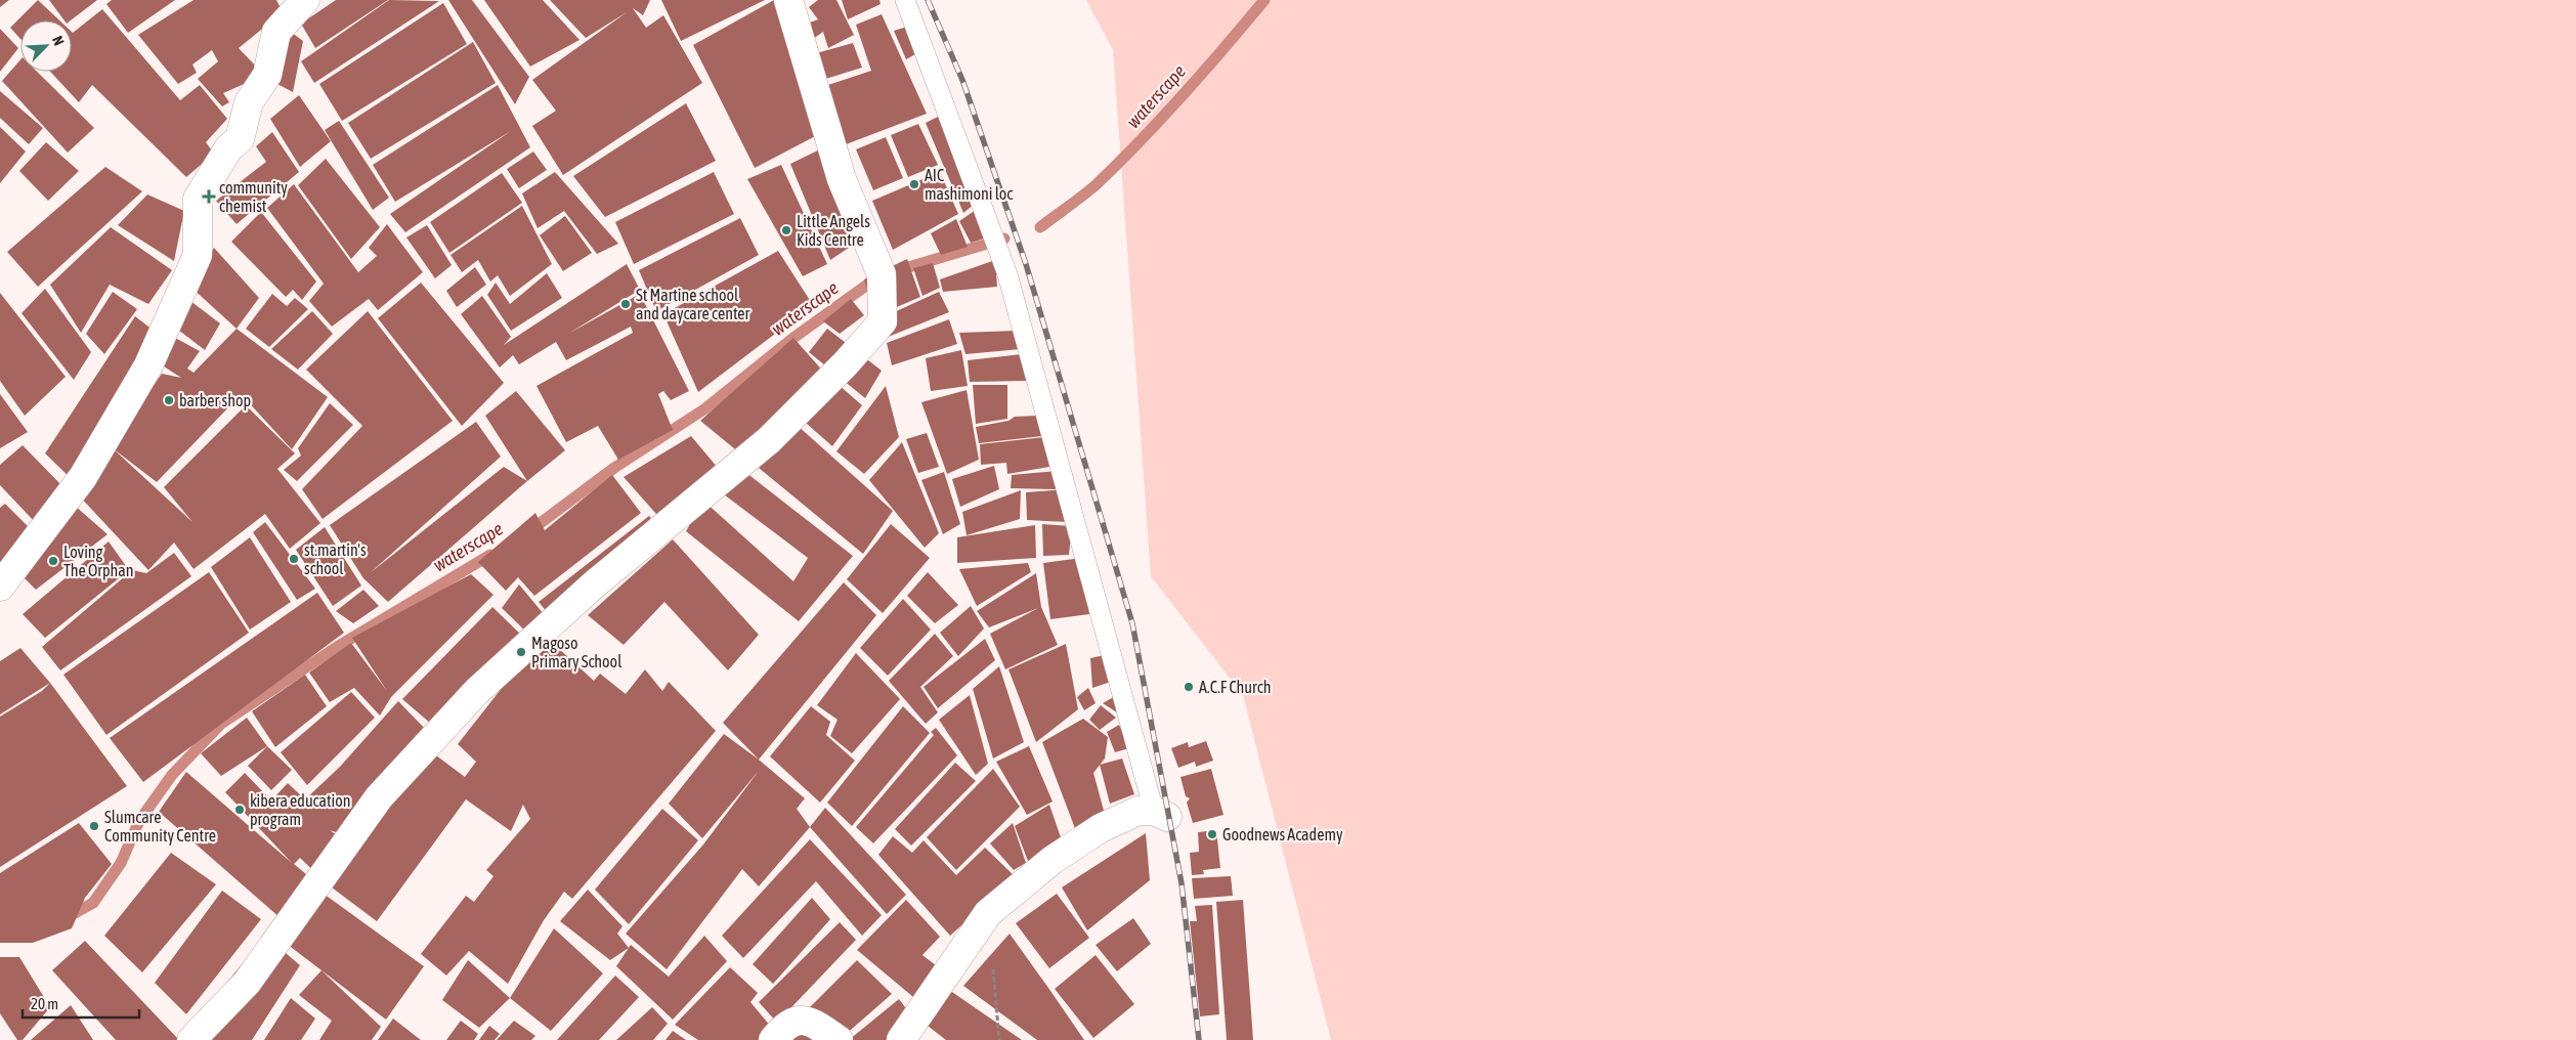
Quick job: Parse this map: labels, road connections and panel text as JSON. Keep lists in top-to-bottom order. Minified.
{"water":["waterscape"],"places":{"other":["AIC mashimoni loc","Little Angels Kids Centre","St Martine school and daycare center","barber shop","st.martin's school","Loving The Orphan","Magoso Primary School","A.C.F Church","kibera education program","Slumcare Community Centre","Goodnews Academy"],"health":["community chemist"]},"scale_bar":"20 m","north":"top right"}
